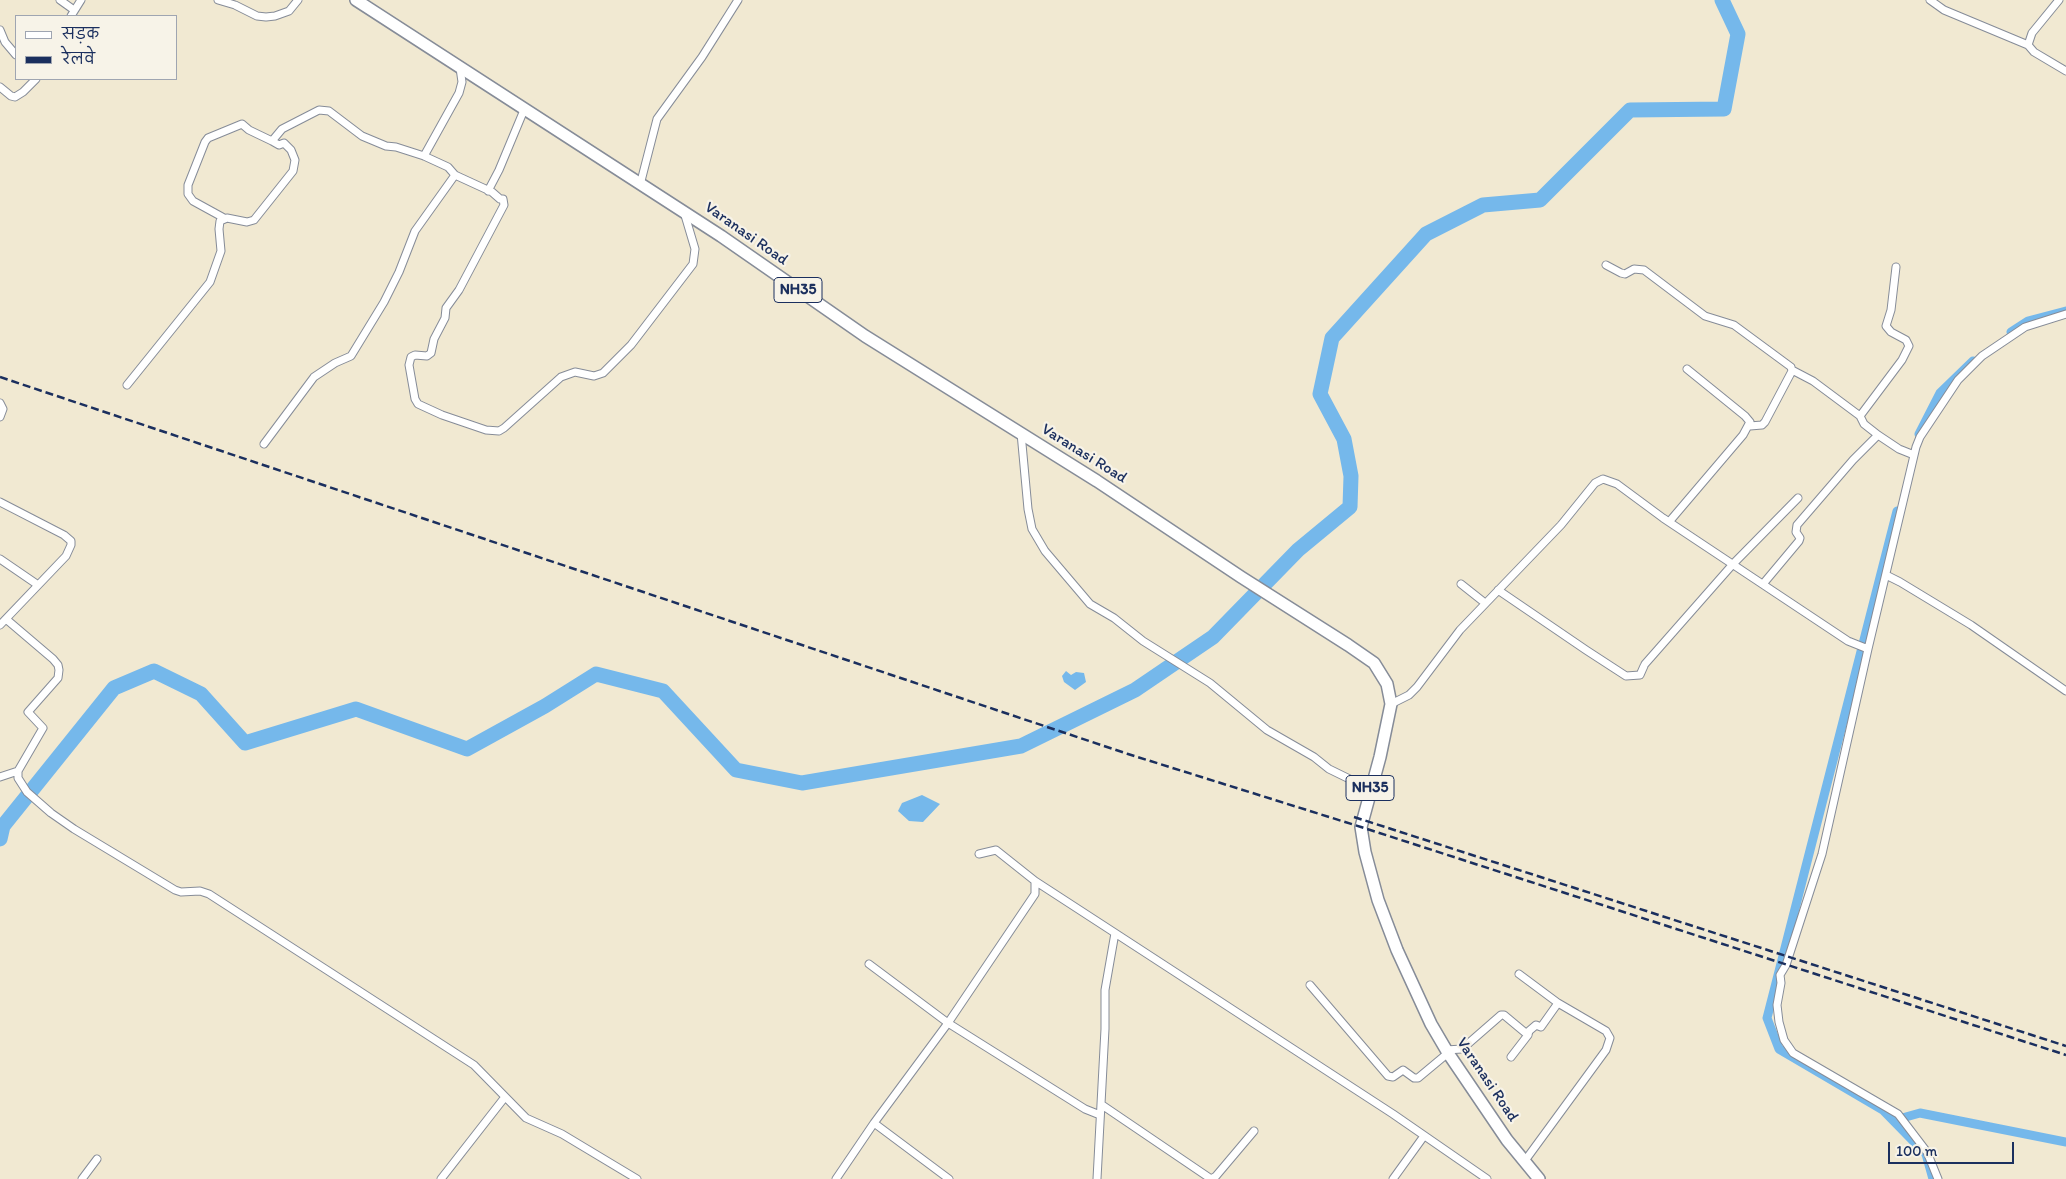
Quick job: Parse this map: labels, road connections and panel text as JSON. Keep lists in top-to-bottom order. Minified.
{"streets":{"highway":["Varanasi Road","NH35"]},"crossings":[["Varanasi Road","NH35"]],"legend":["सड़क","रेलवे"],"scale_bar":"100 m"}
